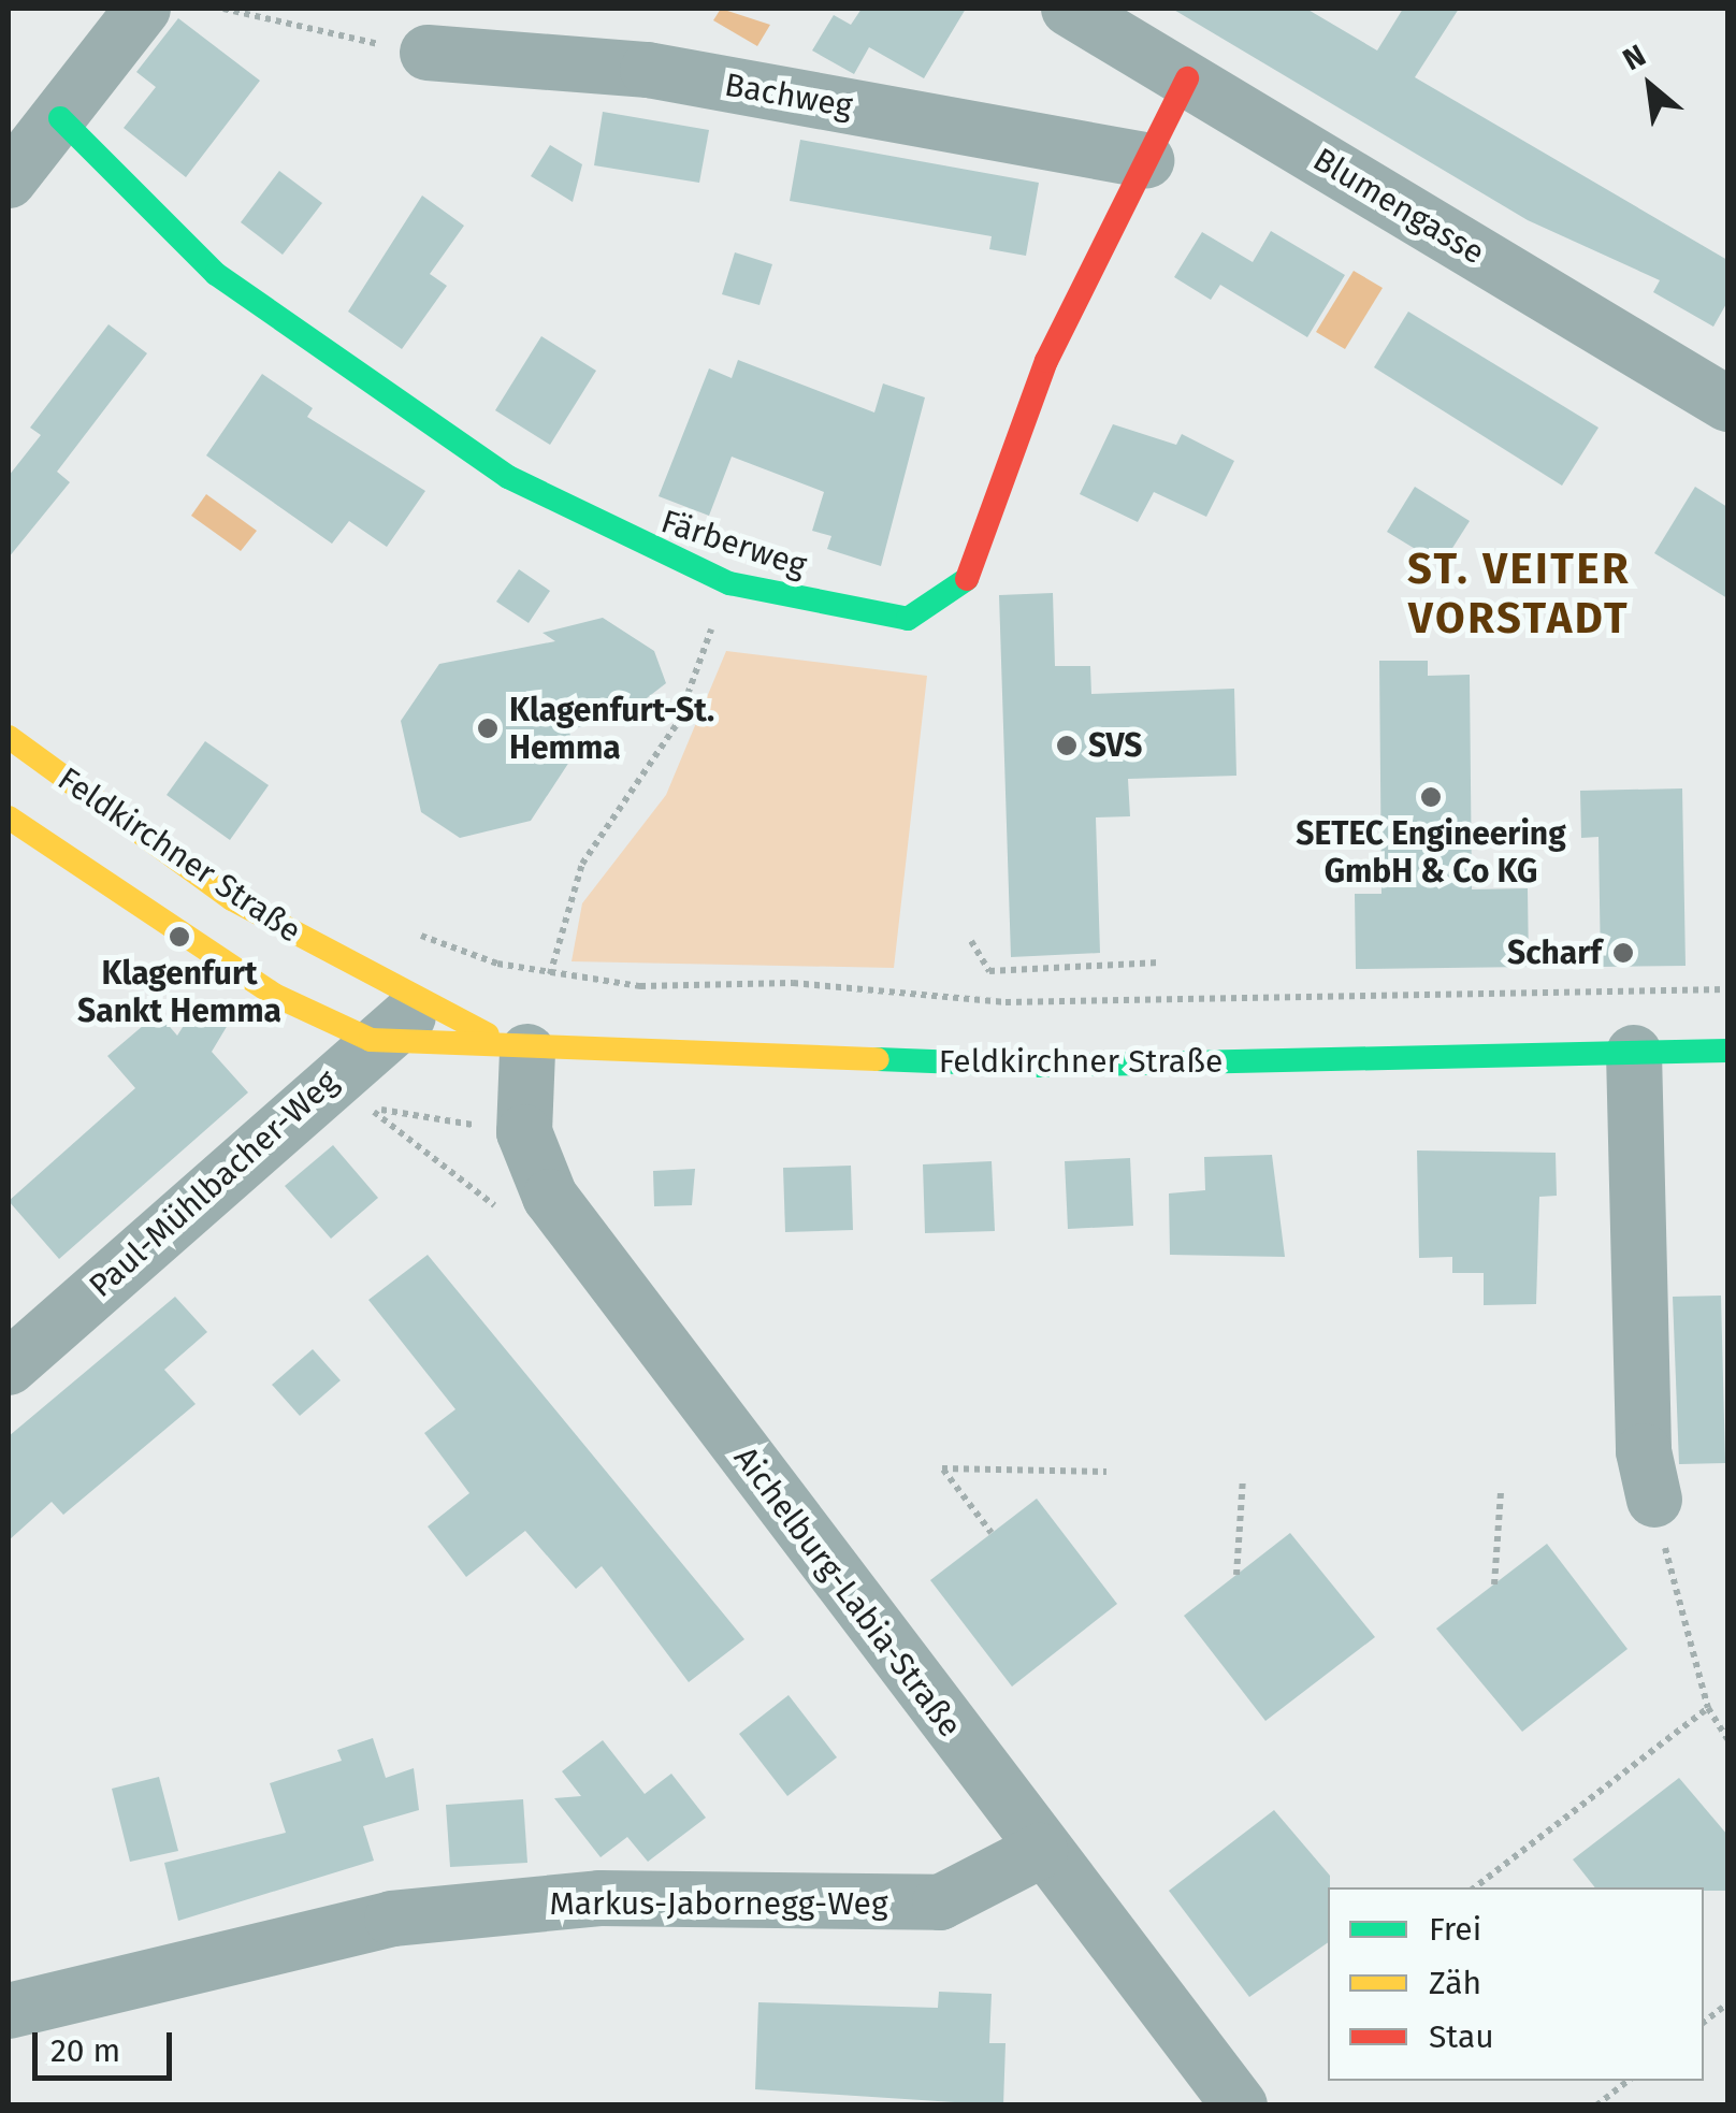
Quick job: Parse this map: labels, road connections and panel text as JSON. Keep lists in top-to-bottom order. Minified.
{"streets":{"main road":["Färberweg","Feldkirchner Straße"],"street":["Bachweg","Blumengasse","Paul-Mühlbacher-Weg","Aichelburg-Labia-Straße","Markus-Jabornegg-Weg"]},"crossings":[["Bachweg","Färberweg"],["Blumengasse","Färberweg"],["Feldkirchner Straße","Paul-Mühlbacher-Weg"],["Feldkirchner Straße","Aichelburg-Labia-Straße"],["Aichelburg-Labia-Straße","Markus-Jabornegg-Weg"]],"districts":["ST. VEITER VORSTADT"],"places":["Klagenfurt-St. Hemma","SVS","SETEC Engineering GmbH & Co KG","Klagenfurt Sankt Hemma","Scharf"],"legend":["Frei","Zäh","Stau"],"scale_bar":"20 m","north":"top left"}
